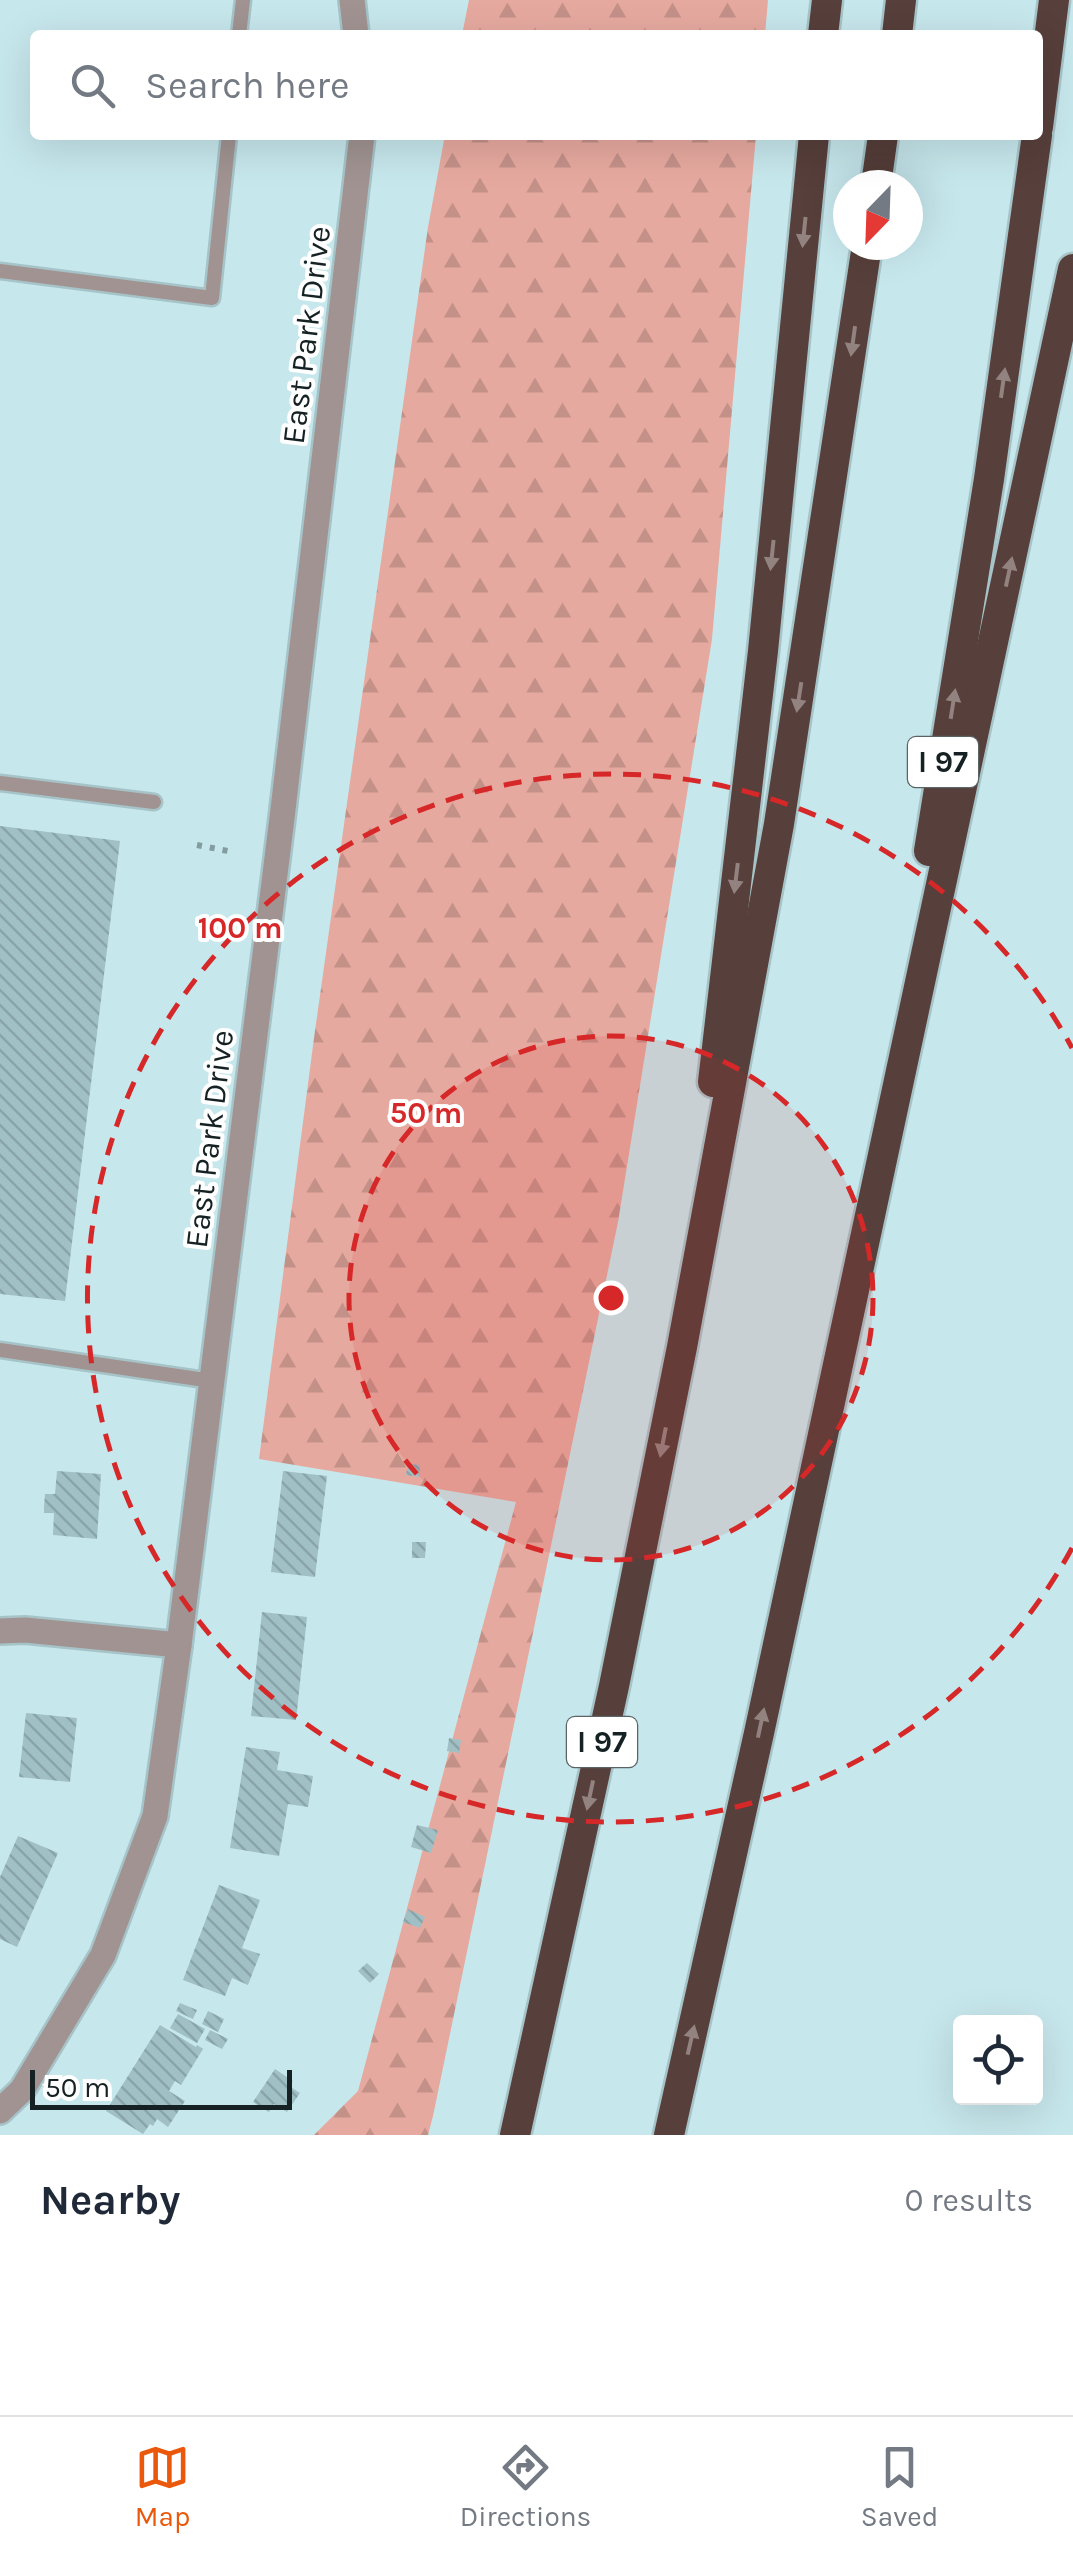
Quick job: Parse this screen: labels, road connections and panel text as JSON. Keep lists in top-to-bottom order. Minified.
{"streets":{"highway":["I 97"],"street":["East Park Drive"]},"scale_bar":"50 m","north":"bottom left","page":{"search":"Search here","scale":"50 m","heading":["Nearby","0 results"],"nav":["Map","Directions","Saved"]},"rings":["100 m","50 m"]}
